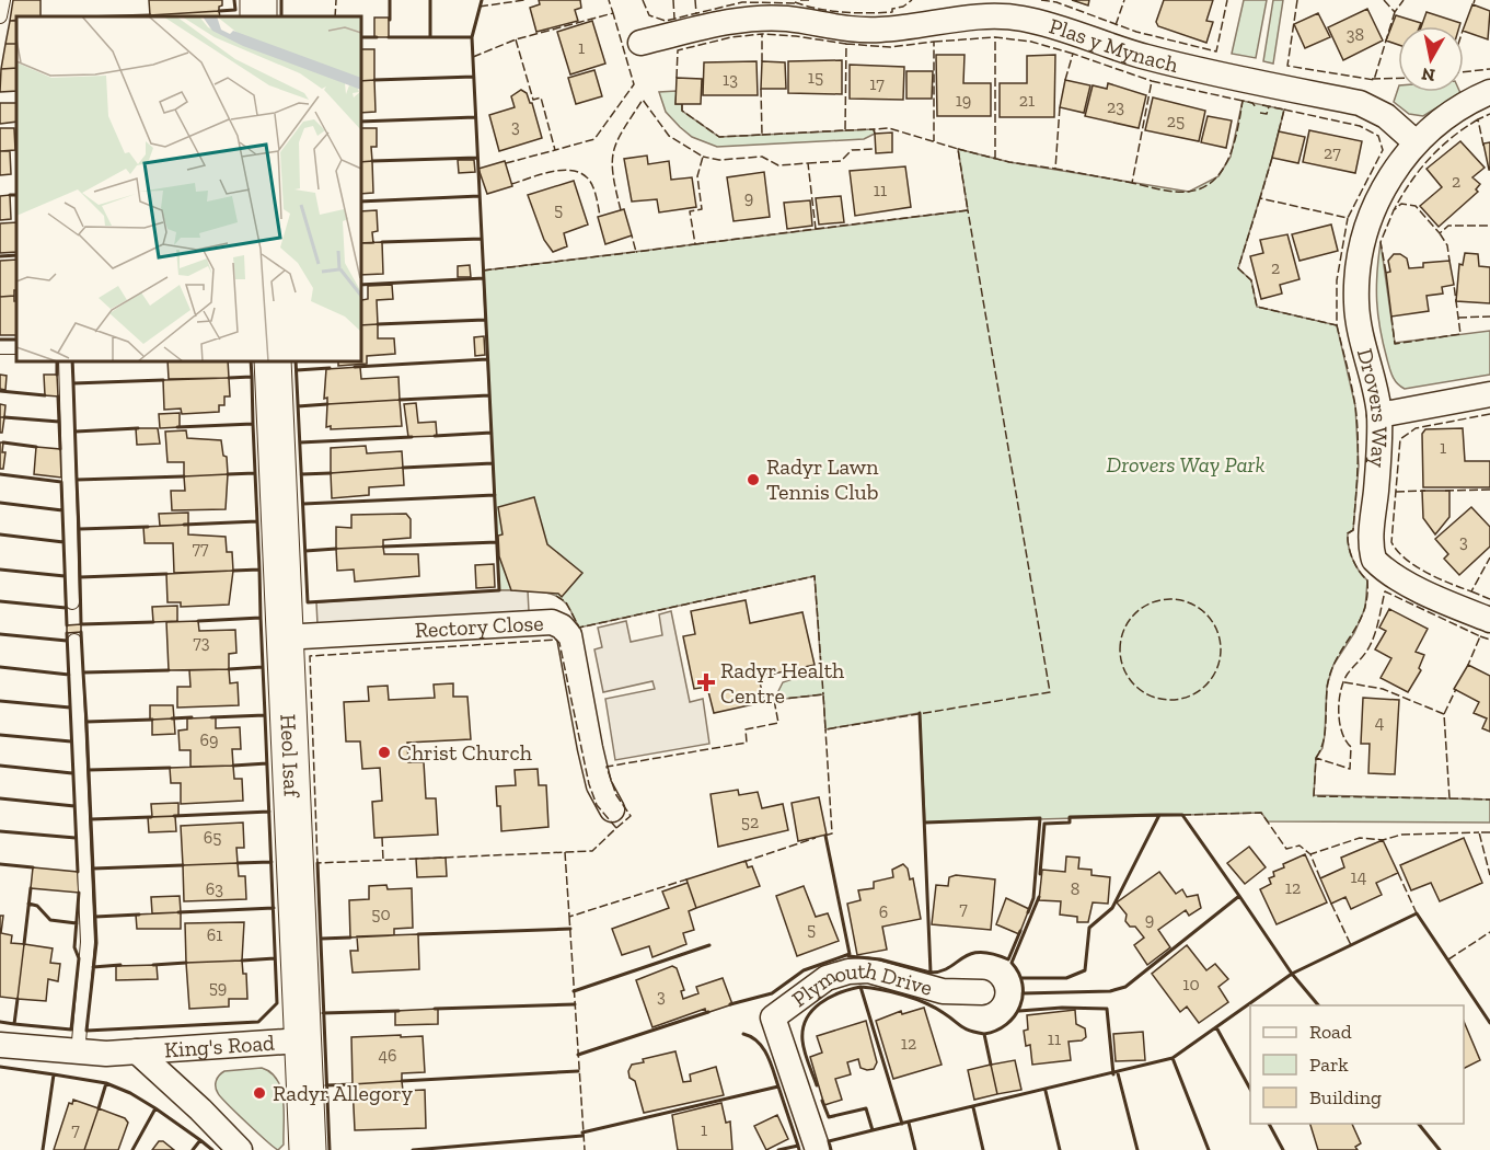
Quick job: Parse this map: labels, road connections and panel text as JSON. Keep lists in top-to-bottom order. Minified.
{"streets":{"main road":["Heol Isaf"],"street":["Plas y Mynach","Drovers Way","Rectory Close","Plymouth Drive","King's Road"]},"crossings":[["Plas y Mynach","Drovers Way"],["Rectory Close","Heol Isaf"],["Heol Isaf","King's Road"]],"parks":["Drovers Way Park"],"places":{"other":["Radyr Lawn Tennis Club","Christ Church","Radyr Allegory"],"health":["Radyr Health Centre"]},"house_numbers":["38","1","15","13","17","19","21","23","25","3","27","2","11","9","5","2","1","3","77","73","4","69","52","65","14","12","63","8","7","6","50","9","5","61","10","59","3","11","12","46","7","1"],"legend":["Road","Park","Building"],"north":"bottom"}
